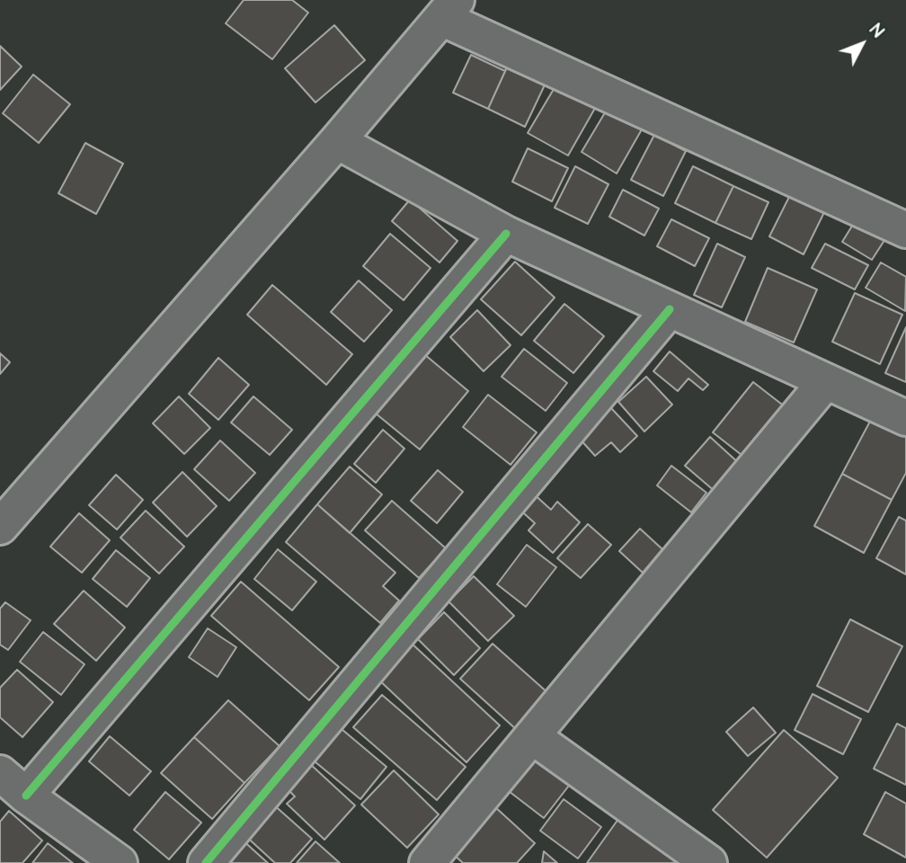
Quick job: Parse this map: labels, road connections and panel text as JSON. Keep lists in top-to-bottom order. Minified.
{"north":"top right"}
